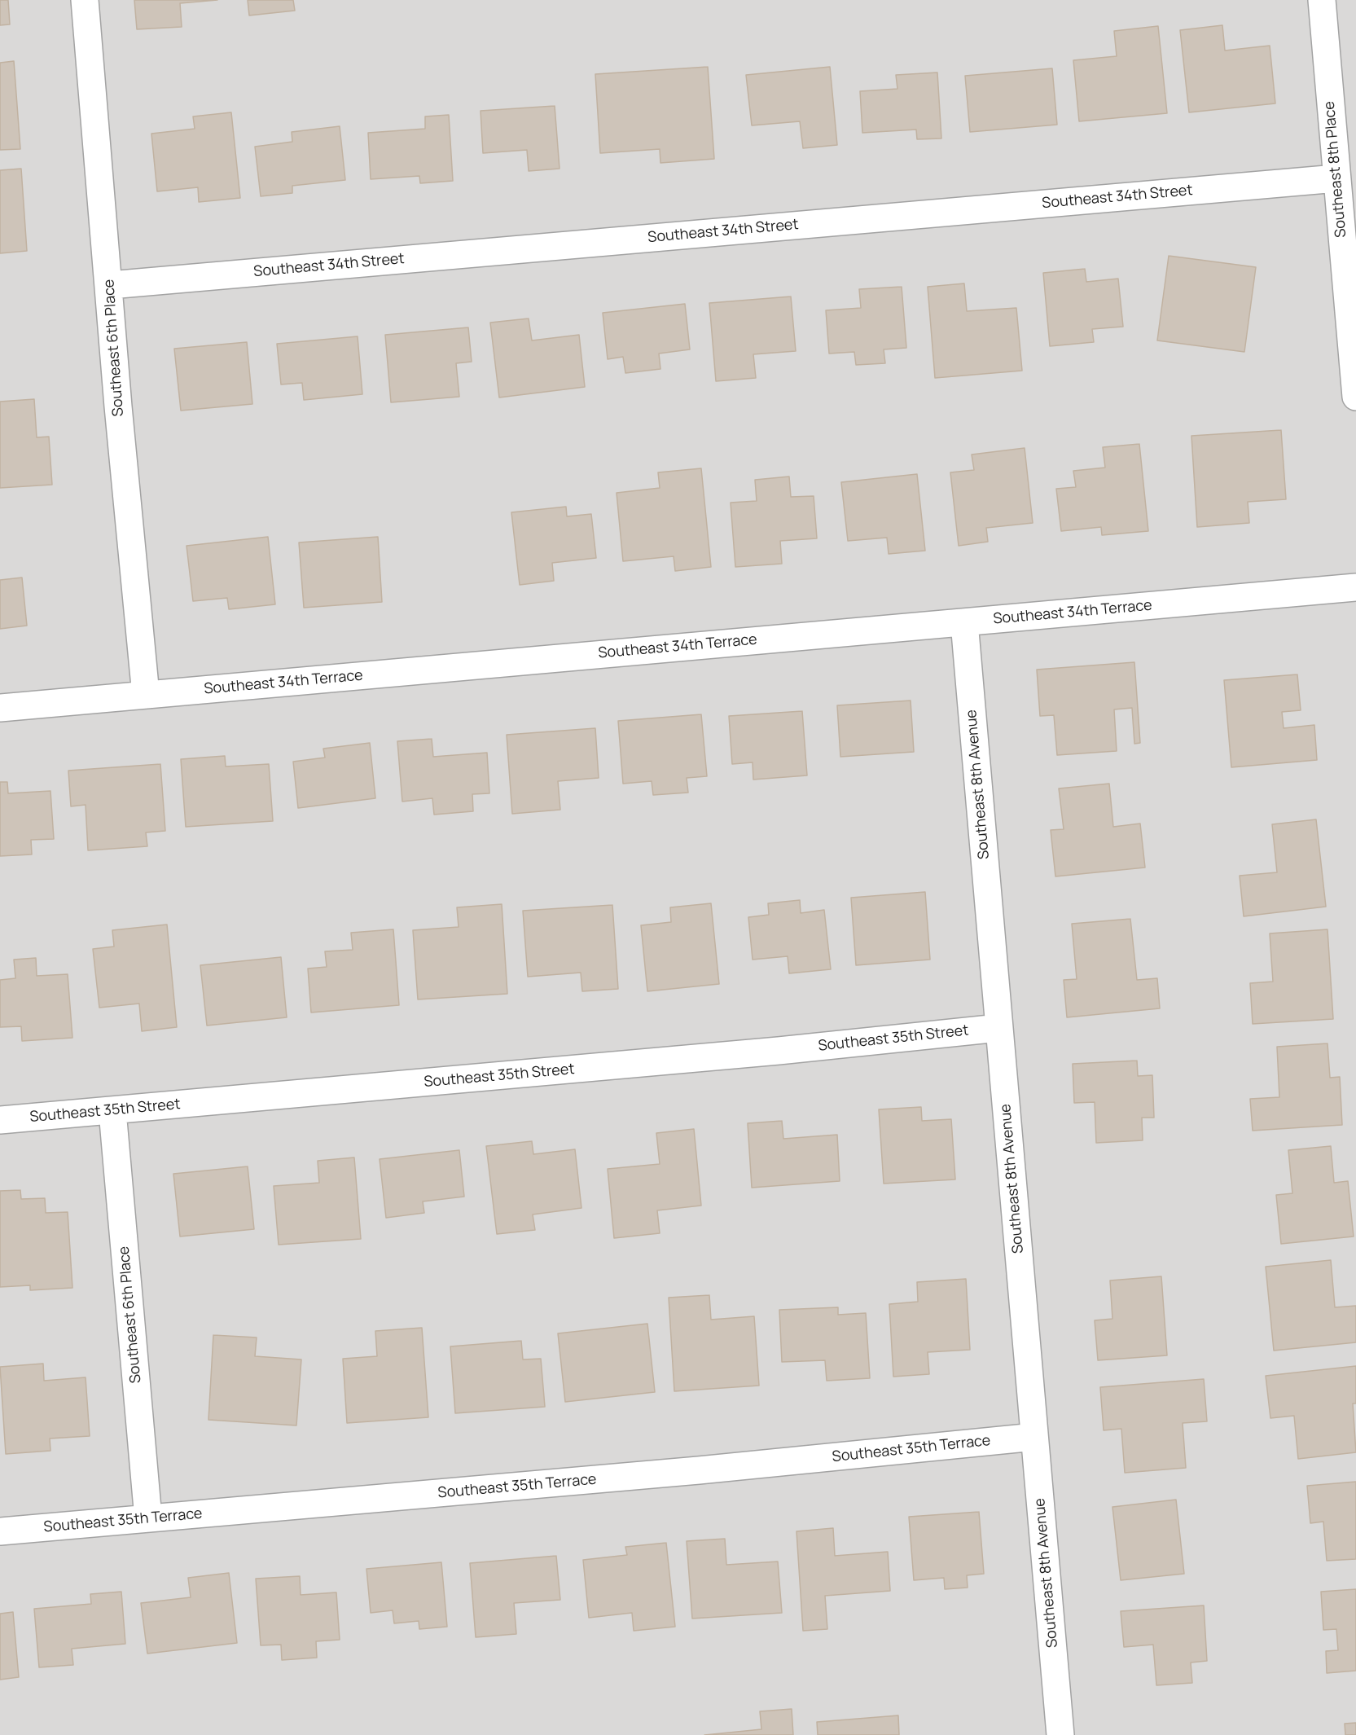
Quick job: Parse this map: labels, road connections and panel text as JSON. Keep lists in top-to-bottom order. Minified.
{"streets":{"street":["Southeast 8th Place","Southeast 34th Street","Southeast 6th Place","Southeast 34th Terrace","Southeast 8th Avenue","Southeast 35th Street","Southeast 35th Terrace"]},"crossings":[["Southeast 8th Place","Southeast 34th Street"],["Southeast 34th Street","Southeast 6th Place"],["Southeast 6th Place","Southeast 34th Terrace"],["Southeast 6th Place","Southeast 35th Street"],["Southeast 6th Place","Southeast 35th Terrace"],["Southeast 34th Terrace","Southeast 8th Avenue"],["Southeast 8th Avenue","Southeast 35th Street"],["Southeast 8th Avenue","Southeast 35th Terrace"]]}
